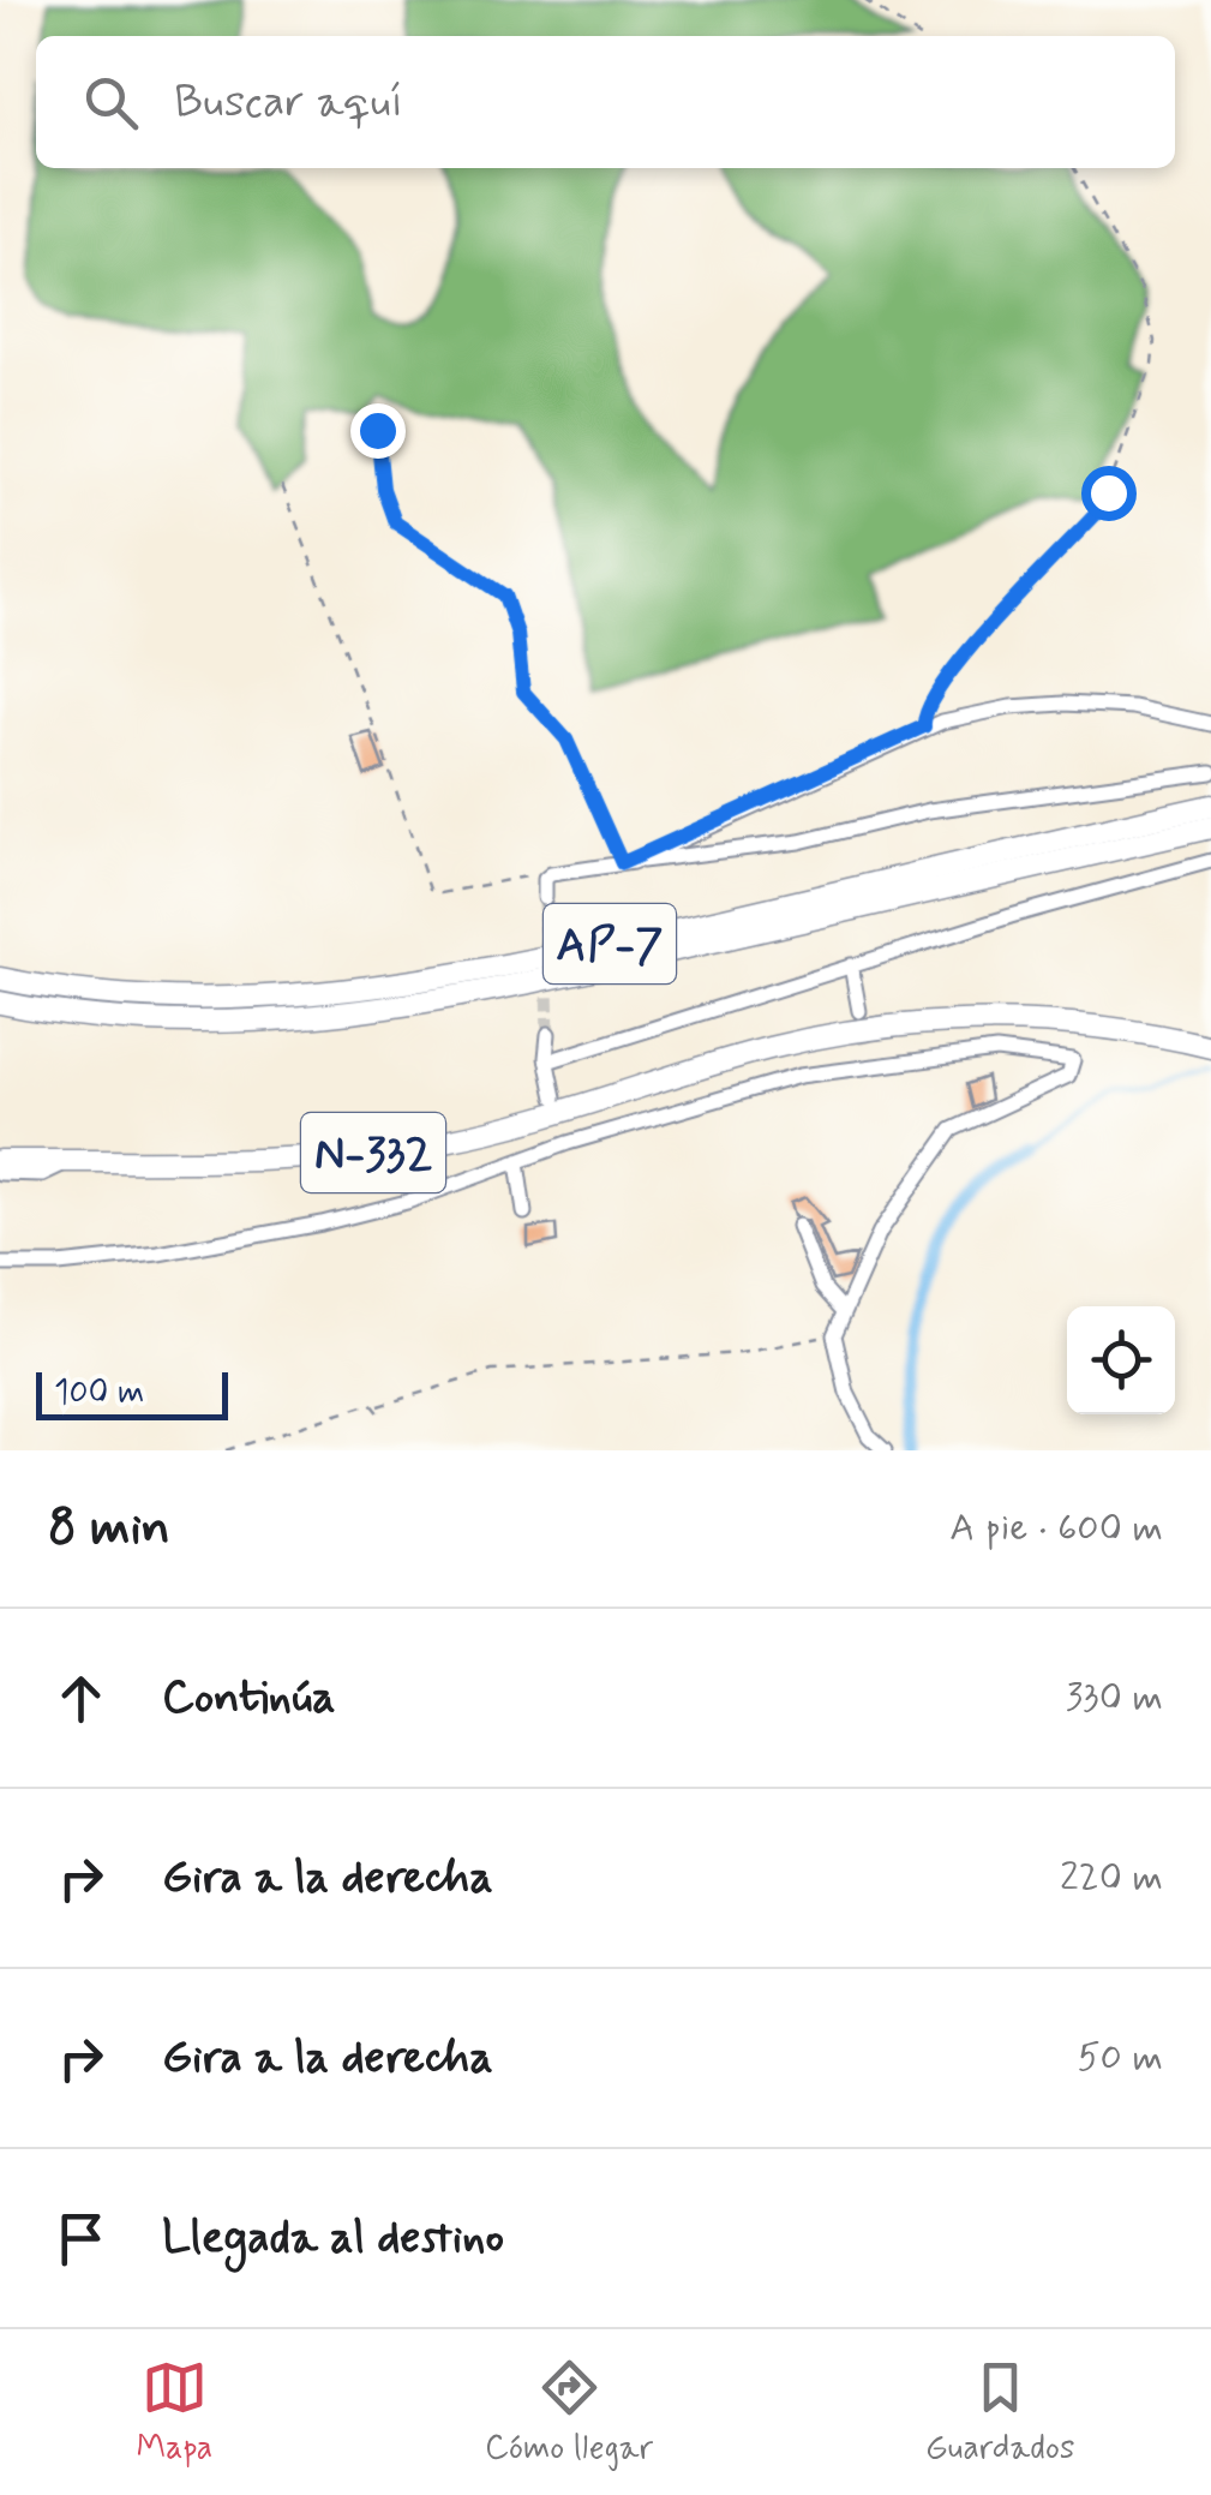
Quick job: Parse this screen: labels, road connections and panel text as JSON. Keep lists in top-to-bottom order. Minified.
{"streets":{"highway":["AP-7","N-332"]},"scale_bar":"100 m","page":{"search":"Buscar aquí","scale":"100 m","heading":["8 min","A pie · 600 m"],"list":[["Continúa","330 m"],["Gira a la derecha","220 m"],["Gira a la derecha","50 m"],"Llegada al destino"],"nav":["Mapa","Cómo llegar","Guardados"]}}
